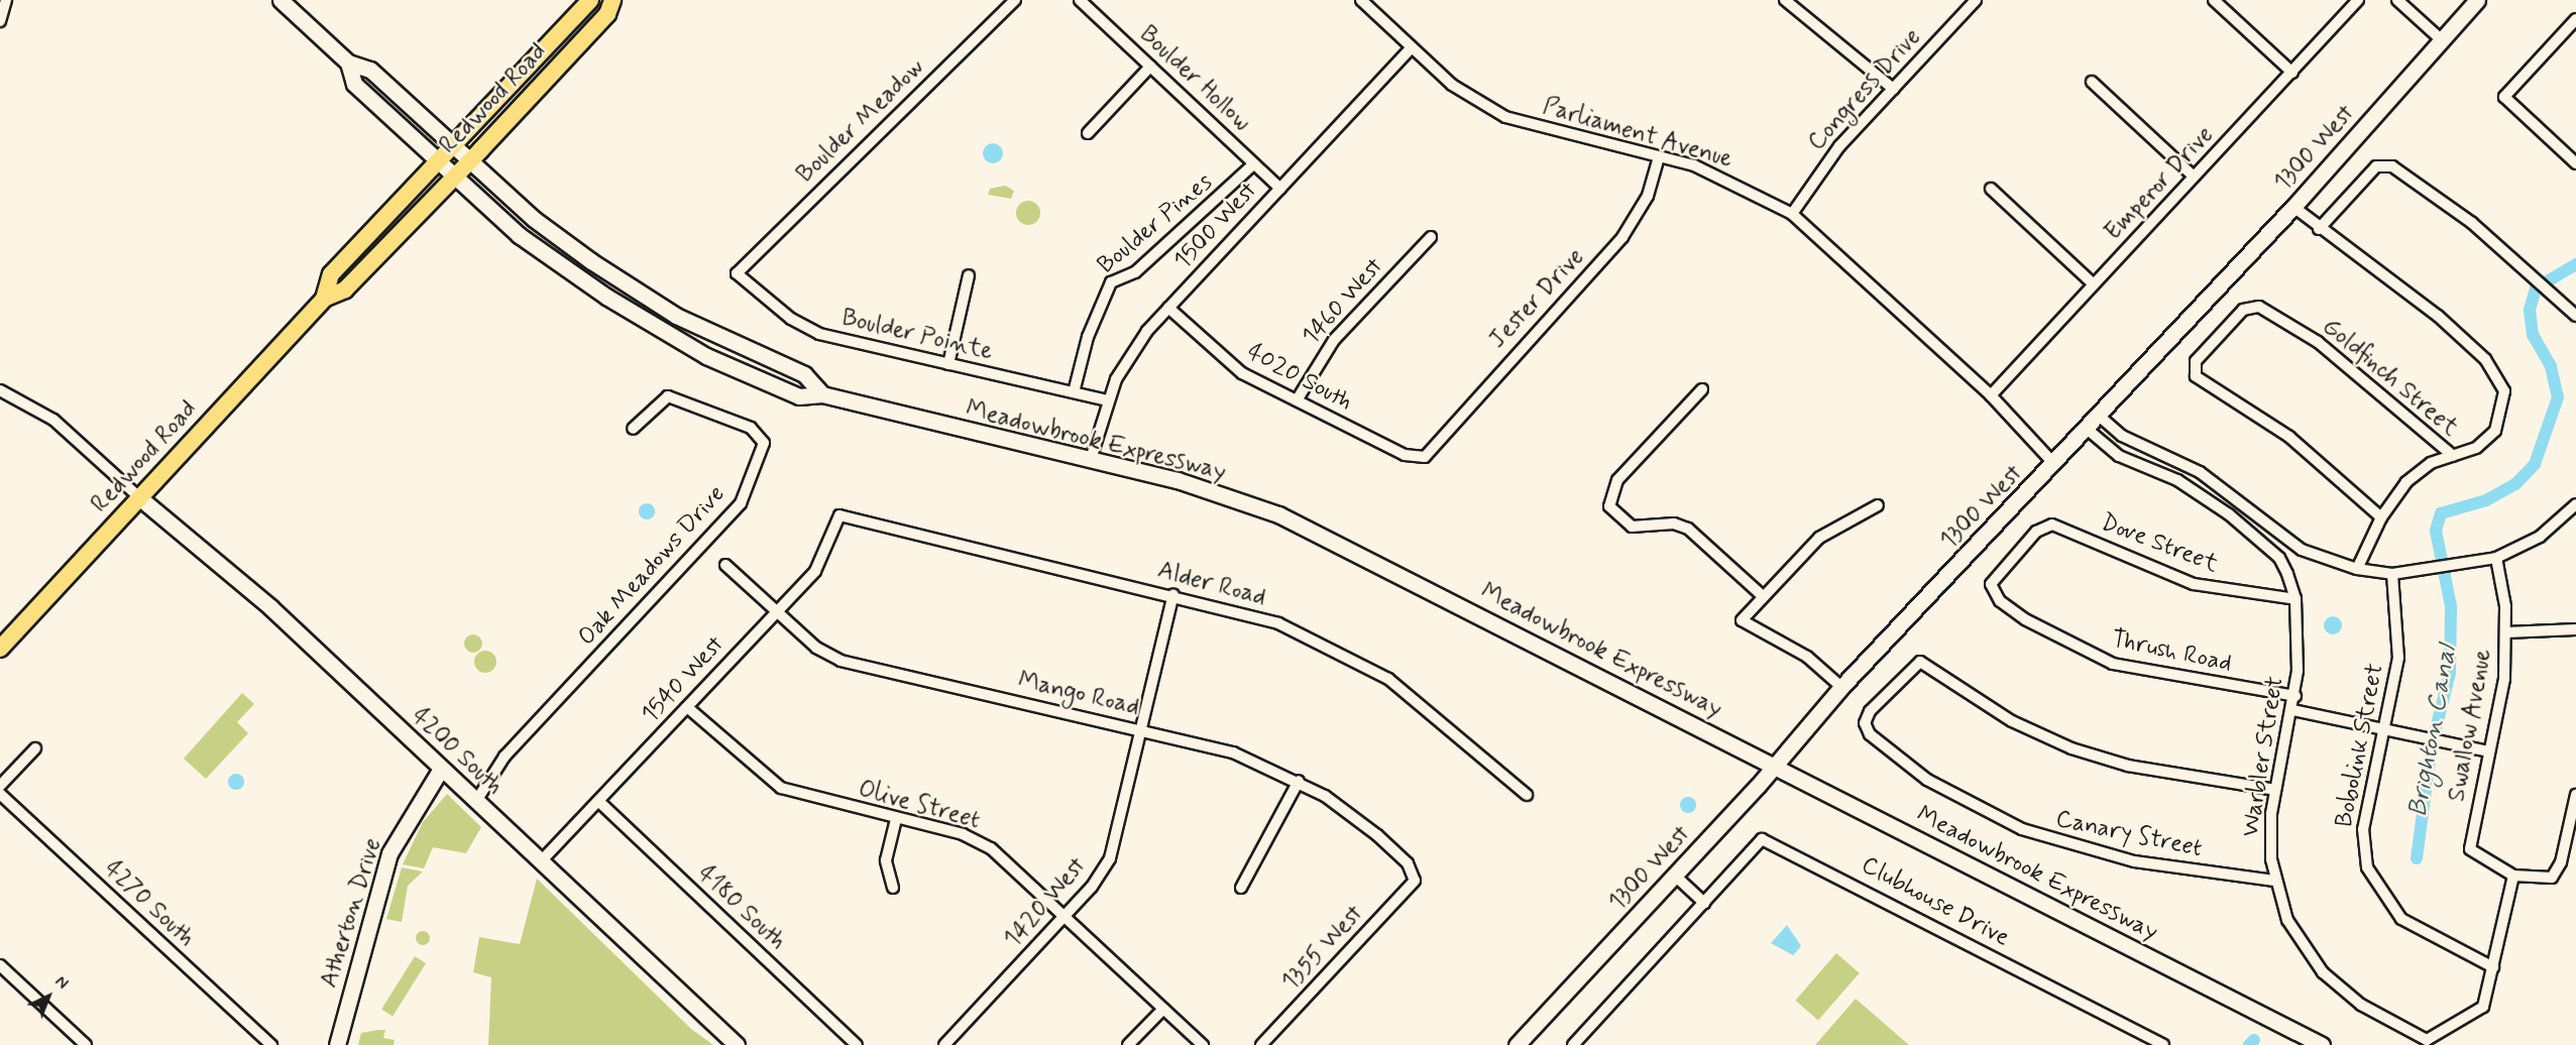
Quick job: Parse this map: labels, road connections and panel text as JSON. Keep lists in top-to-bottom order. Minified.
{"streets":{"main road":["Redwood Road","1300 West","Meadowbrook Expressway","4200 South","Atherton Drive"],"street":["Boulder Hollow","Congress Drive","Boulder Meadow","Parliament Avenue","Emperor Drive","Boulder Pines","1500 West","Jester Drive","1460 West","Boulder Pointe","4020 South","Goldfinch Street","Dove Street","Oak Meadows Drive","Alder Road","Thrush Road","1540 West","Mango Road","Swallow Avenue","Bobolink Street","Warbler Street","Olive Street","Canary Street","Clubhouse Drive","1420 West","4270 South","4180 South","1355 West"]},"crossings":[["Boulder Hollow","Boulder Pines"],["Boulder Hollow","1500 West"],["Congress Drive","Parliament Avenue"],["Redwood Road","Meadowbrook Expressway"],["Redwood Road","4200 South"],["Boulder Meadow","Boulder Pointe"],["Parliament Avenue","1300 West"],["Parliament Avenue","Emperor Drive"],["Parliament Avenue","1500 West"],["Parliament Avenue","Jester Drive"],["1300 West","Meadowbrook Expressway"],["1300 West","Warbler Street"],["Boulder Pines","Boulder Pointe"],["1500 West","Boulder Pointe"],["1500 West","4020 South"],["1500 West","Meadowbrook Expressway"],["Jester Drive","4020 South"],["1460 West","4020 South"],["Dove Street","Thrush Road"],["Dove Street","Warbler Street"],["Oak Meadows Drive","4200 South"],["Alder Road","1540 West"],["Alder Road","1420 West"],["Thrush Road","Warbler Street"],["1540 West","Mango Road"],["1540 West","4200 South"],["1540 West","Olive Street"],["1540 West","4180 South"],["Mango Road","1420 West"],["Mango Road","1355 West"],["Bobolink Street","Warbler Street"],["4200 South","Atherton Drive"],["Warbler Street","Canary Street"],["Olive Street","1420 West"]],"water":["Brighton Canal"],"north":"top right"}
